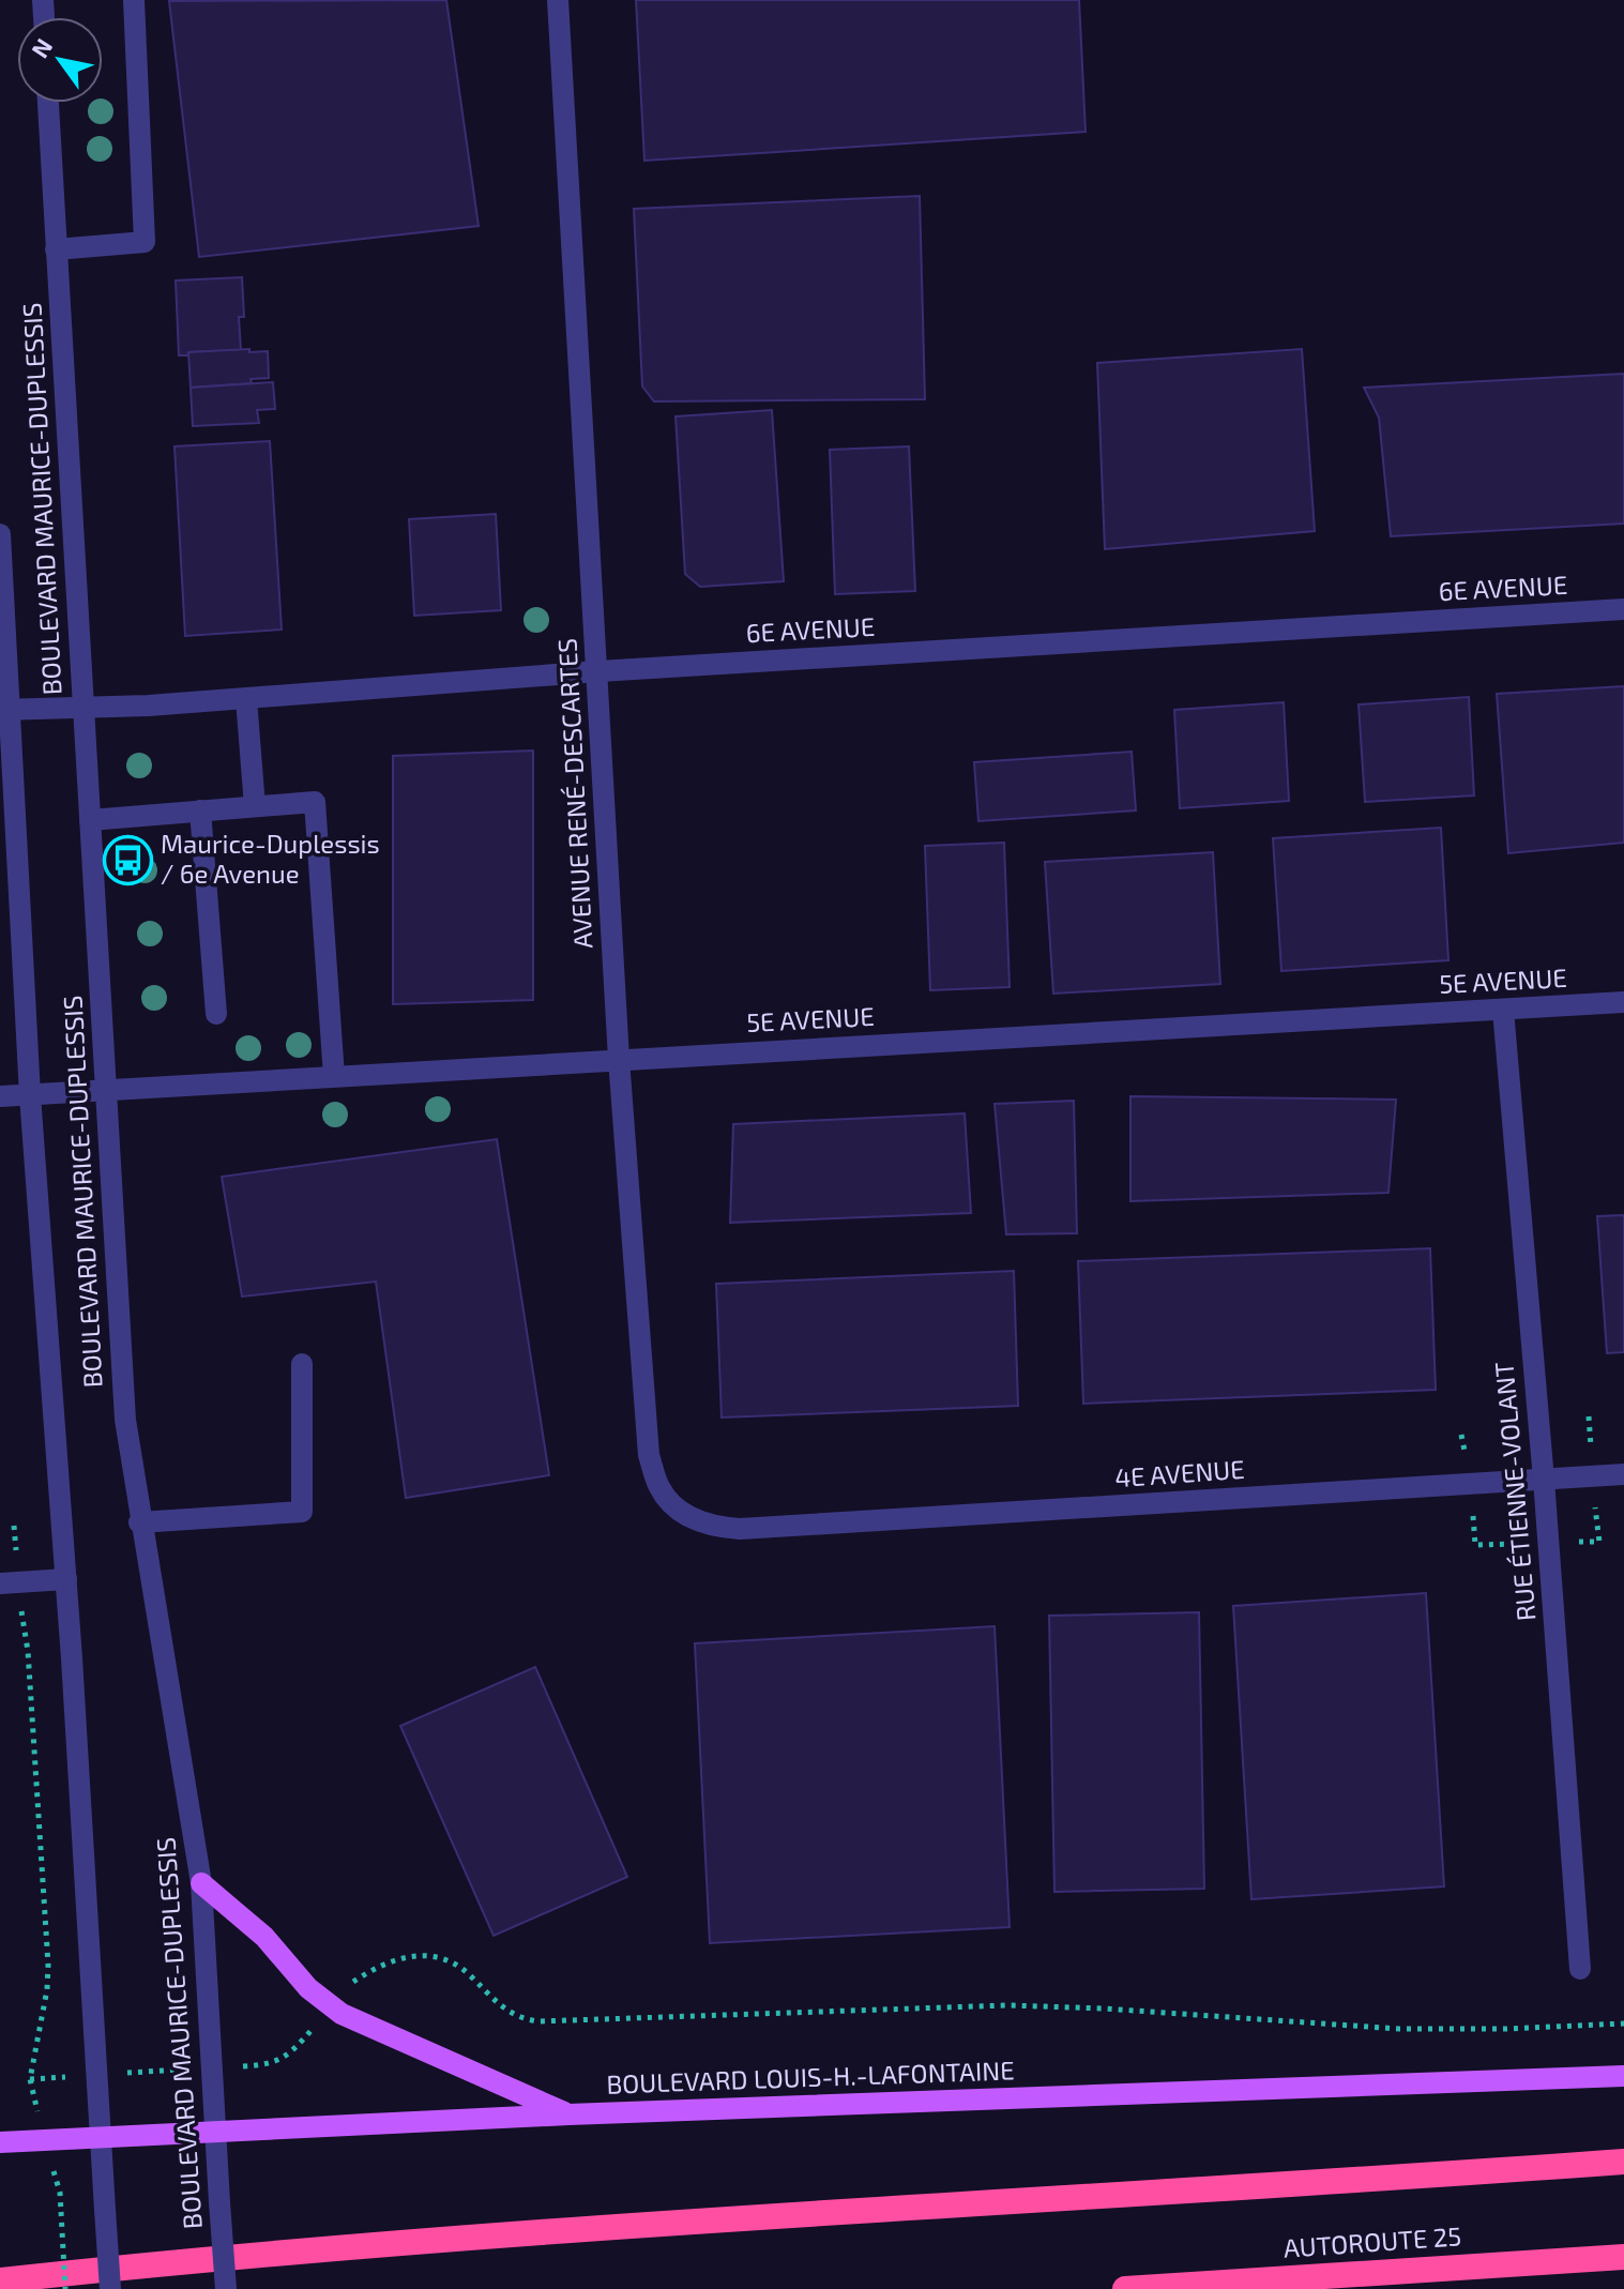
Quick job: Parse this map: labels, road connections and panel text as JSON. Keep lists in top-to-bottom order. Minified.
{"streets":{"highway":["AUTOROUTE 25"],"main road":["BOULEVARD LOUIS-H.-LAFONTAINE"],"street":["BOULEVARD MAURICE-DUPLESSIS","6E AVENUE","AVENUE RENÉ-DESCARTES","5E AVENUE","4E AVENUE","RUE ÉTIENNE-VOLANT"]},"crossings":[["BOULEVARD MAURICE-DUPLESSIS","6E AVENUE"],["BOULEVARD MAURICE-DUPLESSIS","5E AVENUE"],["BOULEVARD MAURICE-DUPLESSIS","BOULEVARD LOUIS-H.-LAFONTAINE"],["6E AVENUE","AVENUE RENÉ-DESCARTES"],["AVENUE RENÉ-DESCARTES","5E AVENUE"],["AVENUE RENÉ-DESCARTES","4E AVENUE"],["5E AVENUE","RUE ÉTIENNE-VOLANT"],["4E AVENUE","RUE ÉTIENNE-VOLANT"]],"places":{"bus stop":["Maurice-Duplessis / 6e Avenue"]},"north":"top left"}
